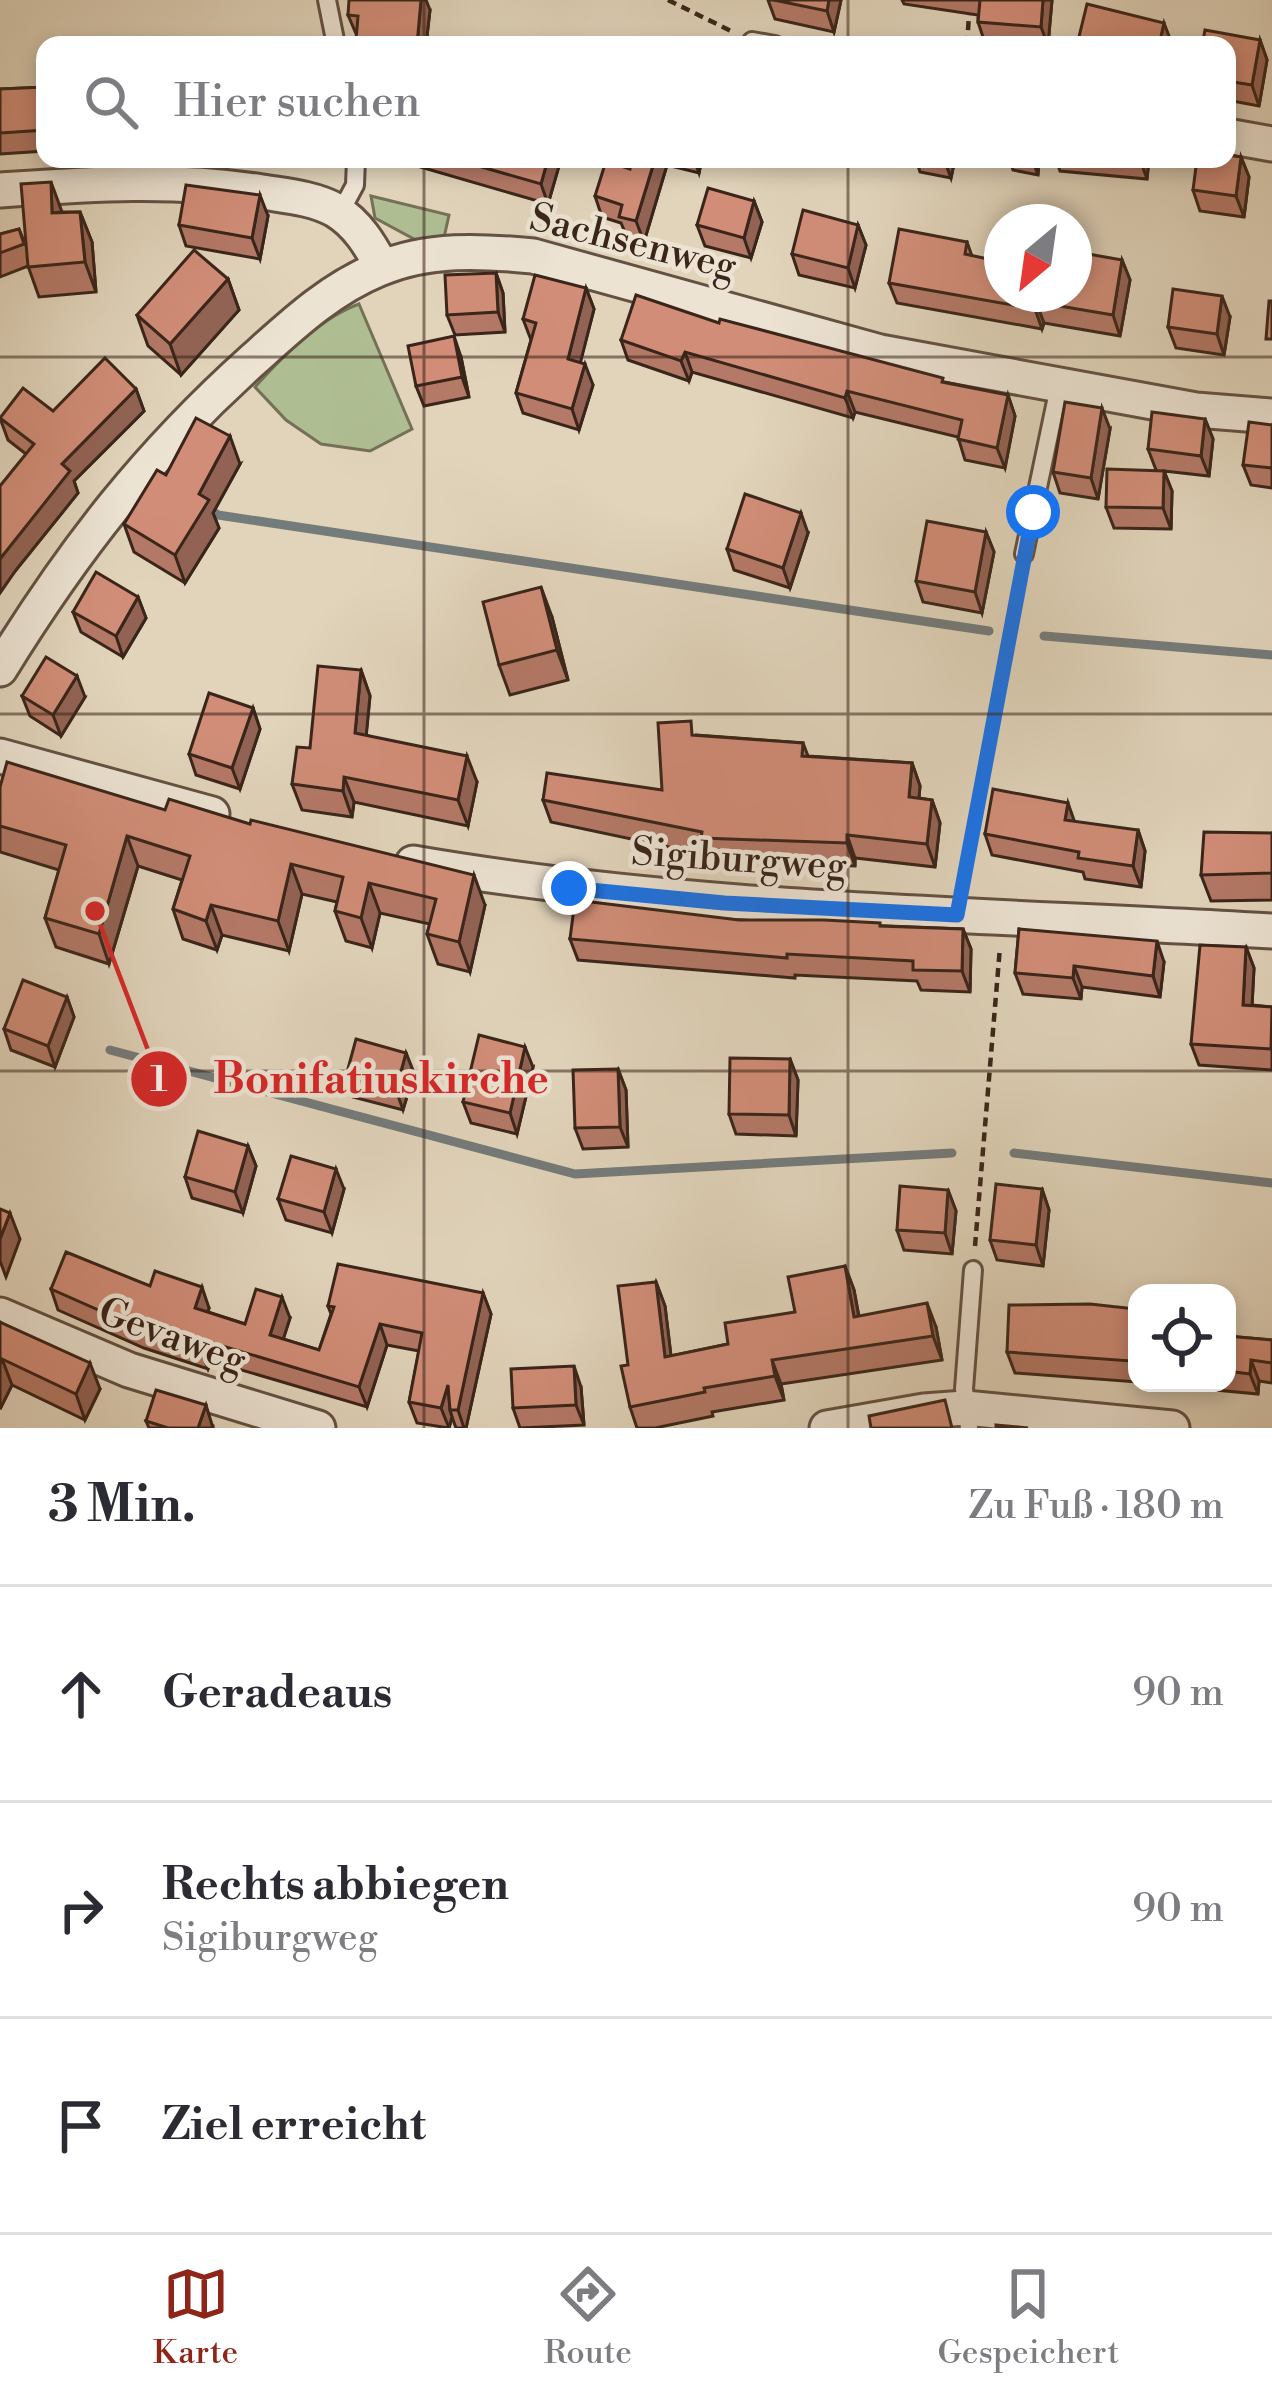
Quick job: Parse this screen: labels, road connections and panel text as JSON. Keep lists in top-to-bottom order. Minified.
{"streets":{"street":["Sachsenweg","Sigiburgweg","Gevaweg"]},"places":["Bonifatiuskirche"],"north":"bottom left","page":{"search":"Hier suchen","heading":["3 Min.","Zu Fuß · 180 m"],"list":[["Geradeaus","90 m"],["Rechts abbiegen","Sigiburgweg","90 m"],"Ziel erreicht"],"nav":["Karte","Route","Gespeichert"]}}
